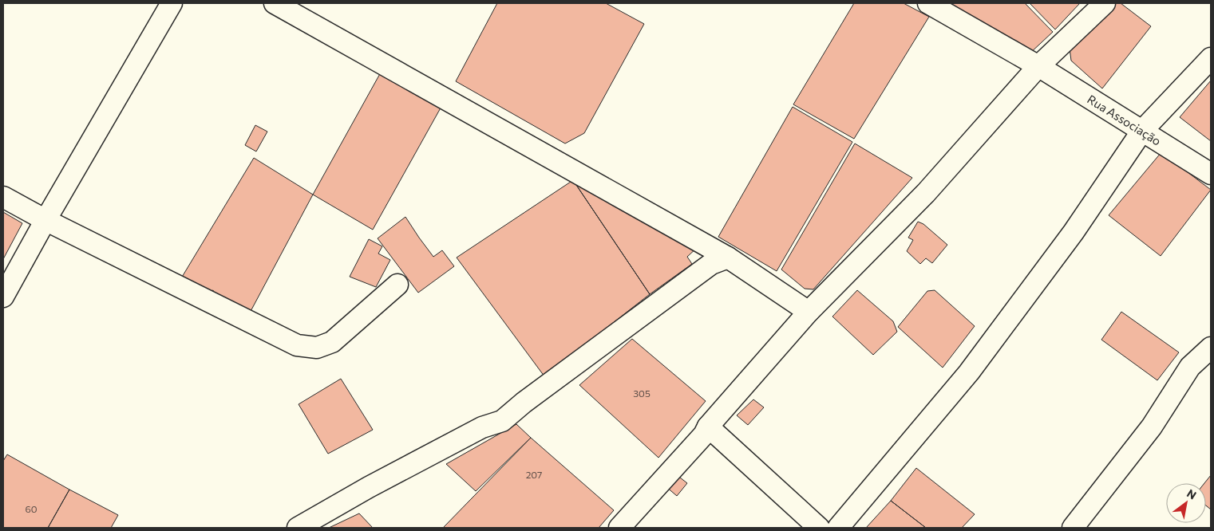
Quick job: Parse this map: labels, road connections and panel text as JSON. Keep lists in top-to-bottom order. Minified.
{"streets":{"street":["Rua Associação"]},"house_numbers":["305","207","60"],"north":"top right"}
